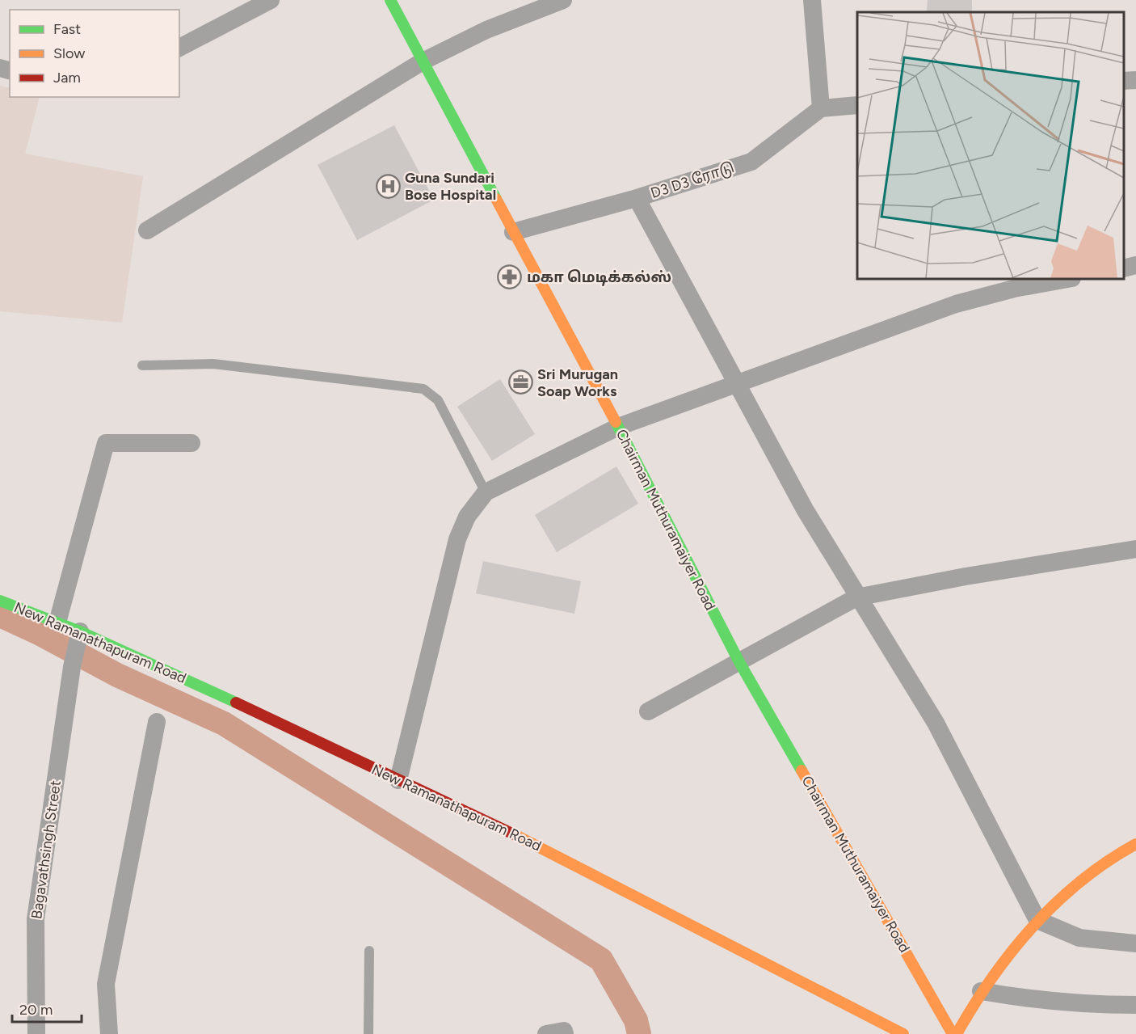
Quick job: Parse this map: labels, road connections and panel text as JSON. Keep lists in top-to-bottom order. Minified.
{"streets":{"main road":["Chairman Muthuramaiyer Road","New Ramanathapuram Road"],"street":["D3 D3 ரோடு","Bagavathsingh Street"]},"crossings":[["D3 D3 ரோடு","Chairman Muthuramaiyer Road"],["New Ramanathapuram Road","Bagavathsingh Street"]],"places":{"hospital":["Guna Sundari Bose Hospital"],"pharmacy":["மகா மெடிக்கல்ஸ்"],"office":["Sri Murugan Soap Works"]},"legend":["Fast","Slow","Jam"],"scale_bar":"20 m"}
